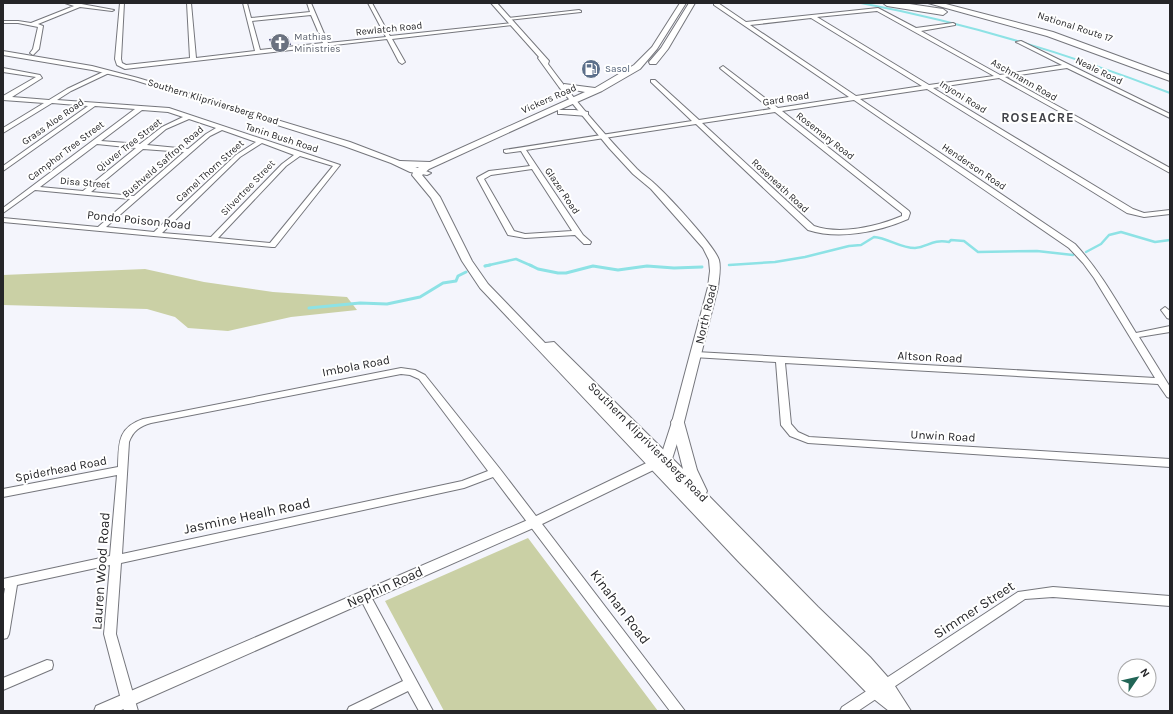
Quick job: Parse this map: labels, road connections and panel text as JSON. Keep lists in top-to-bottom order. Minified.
{"streets":{"highway":["National Route 17"],"main road":["Vickers Road","Southern Klipriviersberg Road"],"street":["Rewlatch Road","Neale Road","Aschmann Road","Inyoni Road","Gard Road","Grass Aloe Road","Rosemary Road","Tanin Bush Road","Qiuver Tree Street","Camphor Tree Street","Bushveld Saffron Road","Henderson Road","Camel Thorn Street","Disa Street","Roseneath Road","Silvertree Street","Glazer Road","Pondo Poison Road","North Road","Altson Road","Imbola Road","Unwin Road","Spiderhead Road","Jasmine Healh Road","Lauren Wood Road","Nephin Road","Kinahan Road","Simmer Street"]},"crossings":[["Rewlatch Road","North Road"],["Neale Road","Gard Road"],["Aschmann Road","Inyoni Road"],["Aschmann Road","Gard Road"],["Aschmann Road","Henderson Road"],["Inyoni Road","Gard Road"],["Vickers Road","Southern Klipriviersberg Road"],["Vickers Road","North Road"],["Gard Road","Rosemary Road"],["Gard Road","Henderson Road"],["Gard Road","Roseneath Road"],["Gard Road","Glazer Road"],["Gard Road","North Road"],["Southern Klipriviersberg Road","North Road"],["Southern Klipriviersberg Road","Nephin Road"],["Southern Klipriviersberg Road","Simmer Street"],["Grass Aloe Road","Tanin Bush Road"],["Rosemary Road","Roseneath Road"],["Tanin Bush Road","Qiuver Tree Street"],["Tanin Bush Road","Camphor Tree Street"],["Tanin Bush Road","Bushveld Saffron Road"],["Tanin Bush Road","Camel Thorn Street"],["Tanin Bush Road","Silvertree Street"],["Tanin Bush Road","Pondo Poison Road"],["Qiuver Tree Street","Disa Street"],["Camphor Tree Street","Disa Street"],["Bushveld Saffron Road","Disa Street"],["Bushveld Saffron Road","Pondo Poison Road"],["Henderson Road","Altson Road"],["Camel Thorn Street","Pondo Poison Road"],["Silvertree Street","Pondo Poison Road"],["North Road","Altson Road"],["North Road","Nephin Road"],["Altson Road","Unwin Road"],["Imbola Road","Jasmine Healh Road"],["Imbola Road","Lauren Wood Road"],["Imbola Road","Nephin Road"],["Imbola Road","Kinahan Road"],["Spiderhead Road","Lauren Wood Road"],["Jasmine Healh Road","Lauren Wood Road"],["Lauren Wood Road","Nephin Road"],["Nephin Road","Kinahan Road"]],"districts":["ROSEACRE"],"places":{"church":["Mathias Ministries"],"fuel station":["Sasol"]},"north":"top right"}
